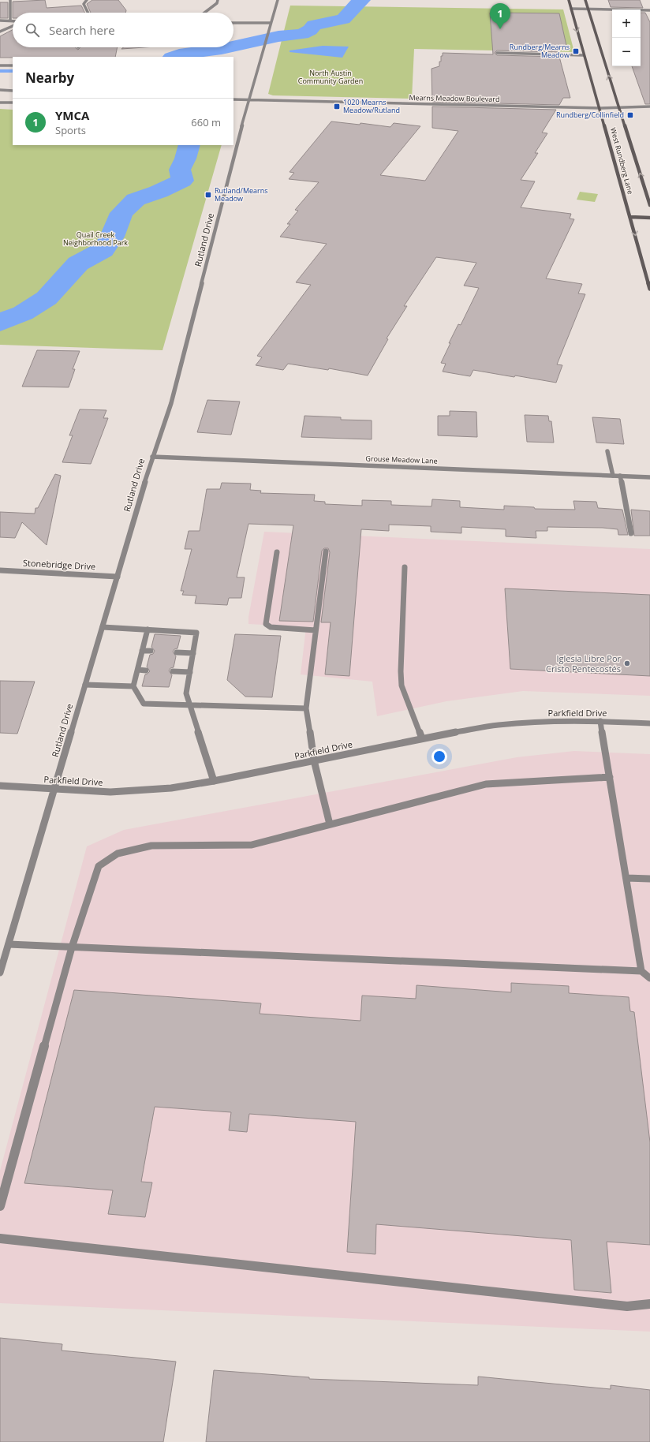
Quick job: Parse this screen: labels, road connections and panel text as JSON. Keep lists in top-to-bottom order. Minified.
{"streets":{"main road":["West Rundberg Lane"],"street":["Mearns Meadow Boulevard","Rutland Drive","Grouse Meadow Lane","Stonebridge Drive","Parkfield Drive"]},"crossings":[["Mearns Meadow Boulevard","West Rundberg Lane"],["Mearns Meadow Boulevard","Rutland Drive"],["Rutland Drive","Grouse Meadow Lane"],["Rutland Drive","Stonebridge Drive"],["Rutland Drive","Parkfield Drive"]],"parks":["North Austin Community Garden","Quail Creek Neighborhood Park"],"places":{"transit":["Rundberg/Mearns Meadow","1020 Mearns Meadow/Rutland","Rundberg/Collinfield","Rutland/Mearns Meadow"],"other":["Iglesia Libre Por Cristo Pentecostés"]},"page":{"pins":"1","map_buttons":["+","−"],"search":"Search here","heading":"Nearby","list":[{"mark":"1","name":"YMCA","note":"Sports","value":"660 m"}]}}
